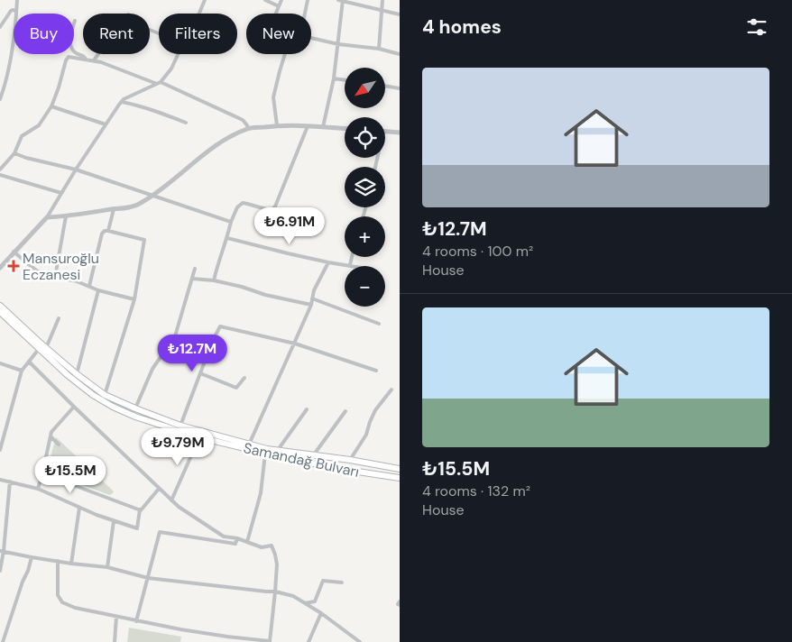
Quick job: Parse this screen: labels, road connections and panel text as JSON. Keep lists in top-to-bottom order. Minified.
{"streets":{"highway":["Samandağ Bulvarı"]},"places":{"health":["Mansuroğlu Eczanesi"]},"north":"bottom left","page":{"heading":"4 homes","chip":["Buy","Rent","Filters","New"],"list":[{"name":"₺12.7M","note":"4 rooms · 100 m² · House"},{"name":"₺15.5M","note":"4 rooms · 132 m² · House"}],"map_buttons":["+","−"],"price":["₺6.91M","₺12.7M","₺9.79M","₺15.5M"]}}
